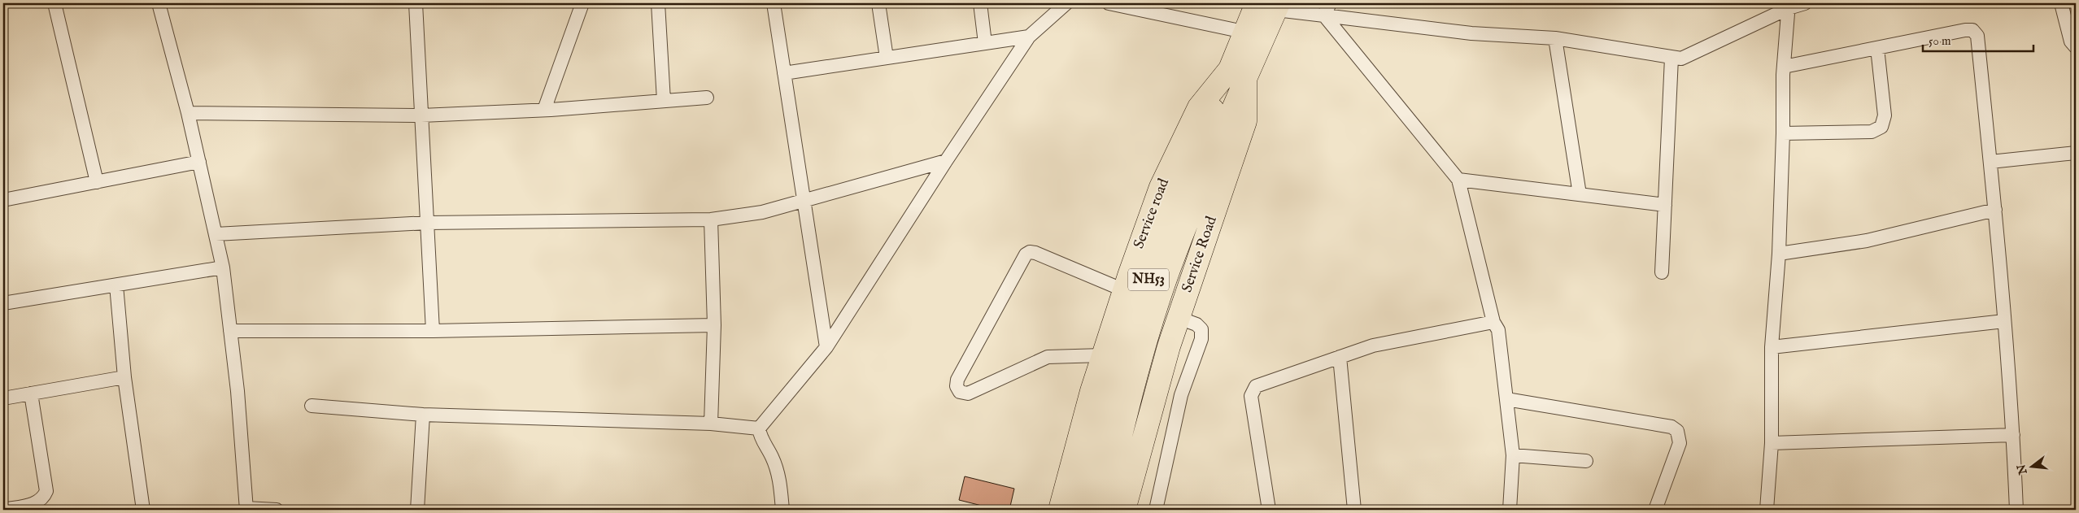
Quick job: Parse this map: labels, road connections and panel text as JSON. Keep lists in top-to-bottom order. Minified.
{"streets":{"highway":["Service road","Service Road","NH53"]},"crossings":[["Service road","Service Road"],["Service road","NH53"],["Service Road","NH53"]],"scale_bar":"50 m","north":"left"}
